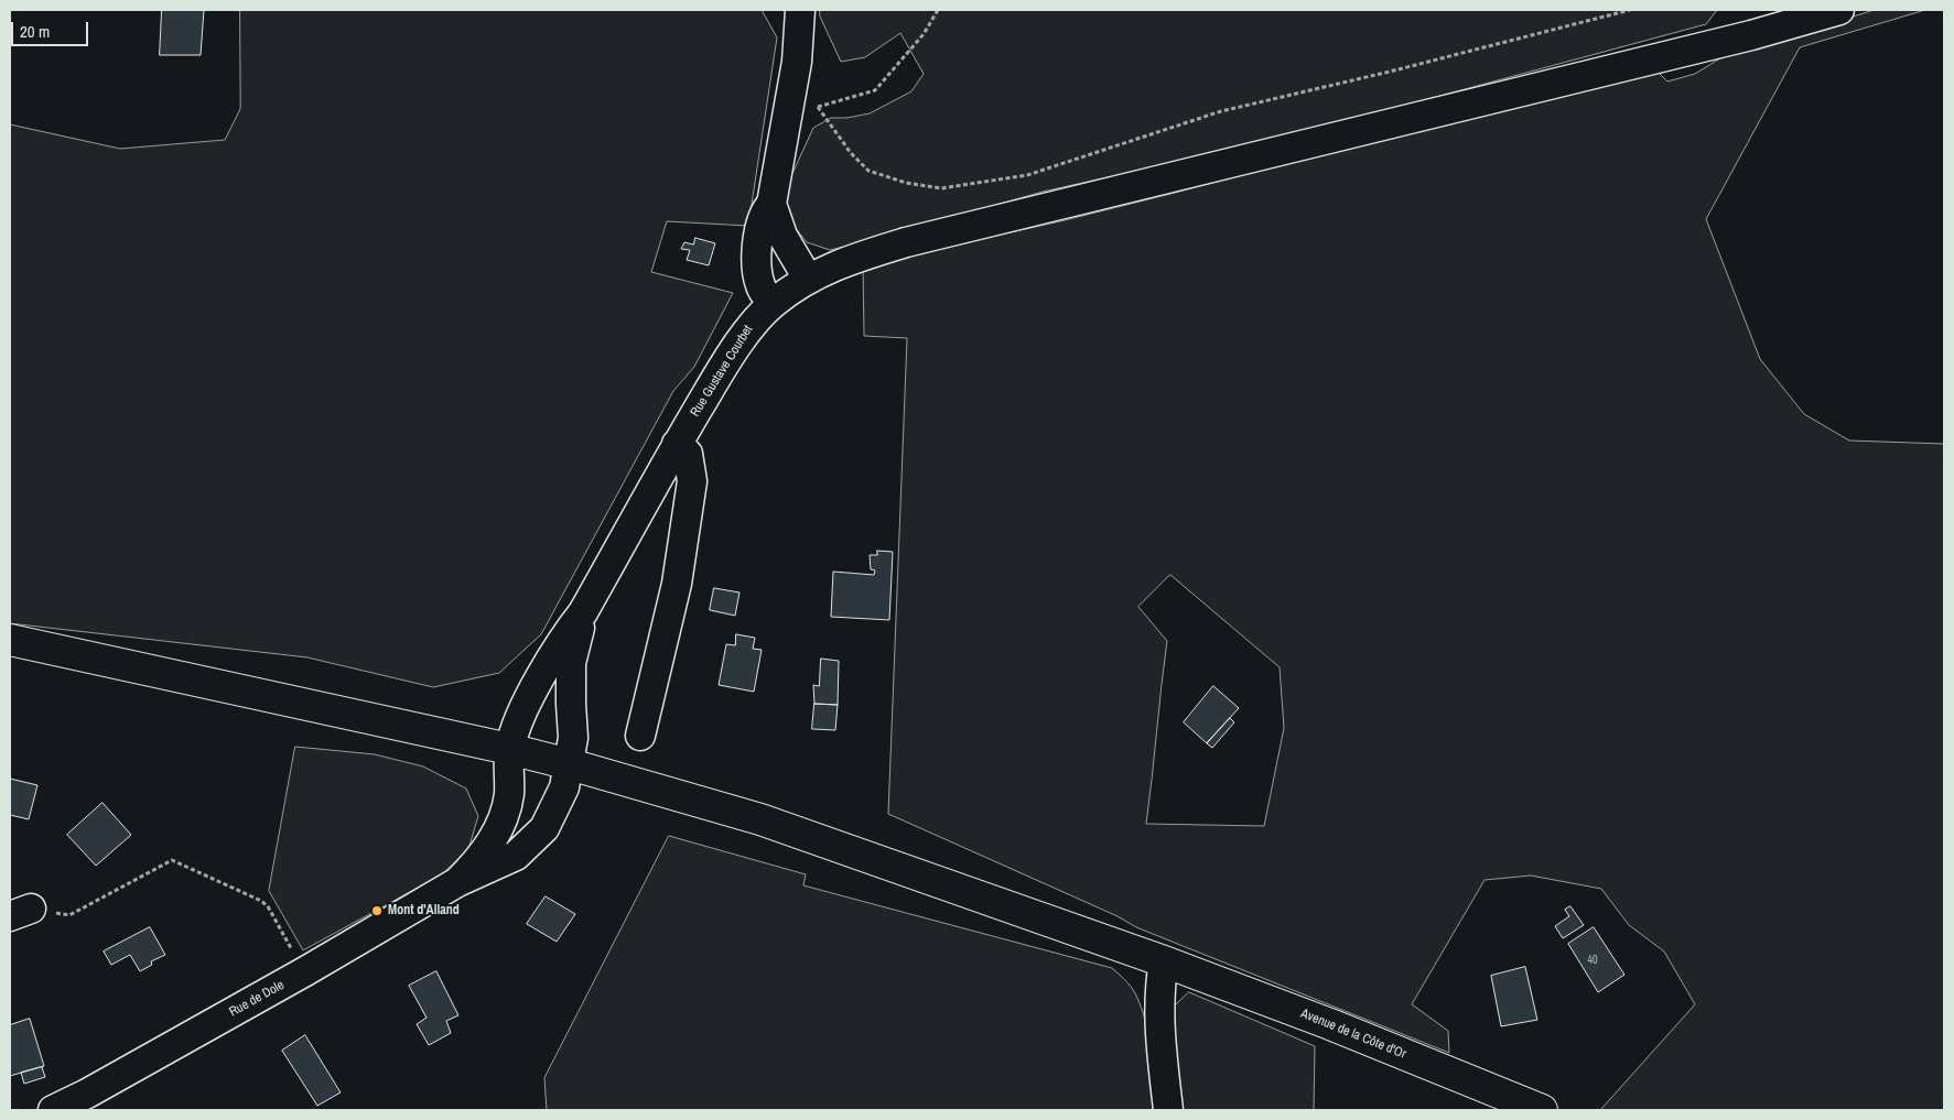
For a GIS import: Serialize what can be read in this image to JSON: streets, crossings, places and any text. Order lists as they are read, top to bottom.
{
  "streets": {
    "main road": ["Avenue de la Côte d'Or"],
    "street": ["Rue Gustave Courbet", "Rue de Dole"]
  },
  "crossings": [
    ["Rue Gustave Courbet", "Rue de Dole"],
    ["Rue Gustave Courbet", "Avenue de la Côte d'Or"],
    ["Rue de Dole", "Avenue de la Côte d'Or"]
  ],
  "places": ["Mont d'Alland"],
  "house_numbers": ["40"],
  "scale_bar": "20 m"
}
